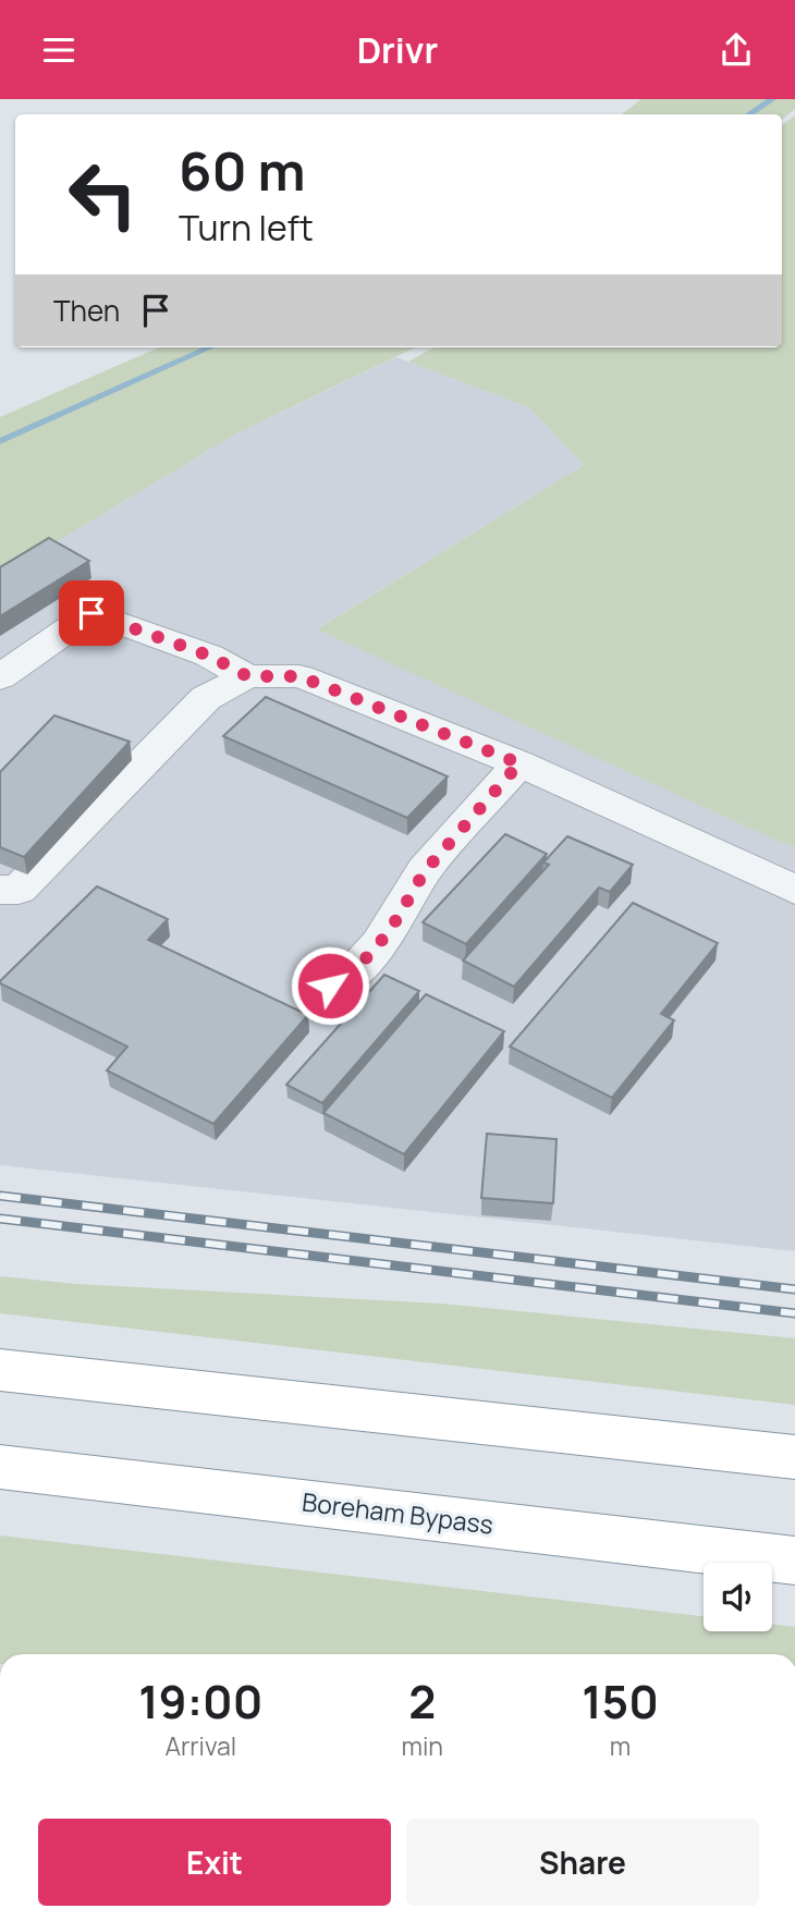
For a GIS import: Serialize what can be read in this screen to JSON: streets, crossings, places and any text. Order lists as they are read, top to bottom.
{
  "streets": {
    "highway": ["Boreham Bypass"]
  },
  "page": {
    "header": "Drivr",
    "turn": ["60 m", "Turn left"],
    "then": "Then",
    "eta": [
      "19:00",
      "Arrival",
      "2",
      "min",
      "150",
      "m"
    ],
    "buttons": ["Exit", "Share"]
  }
}
